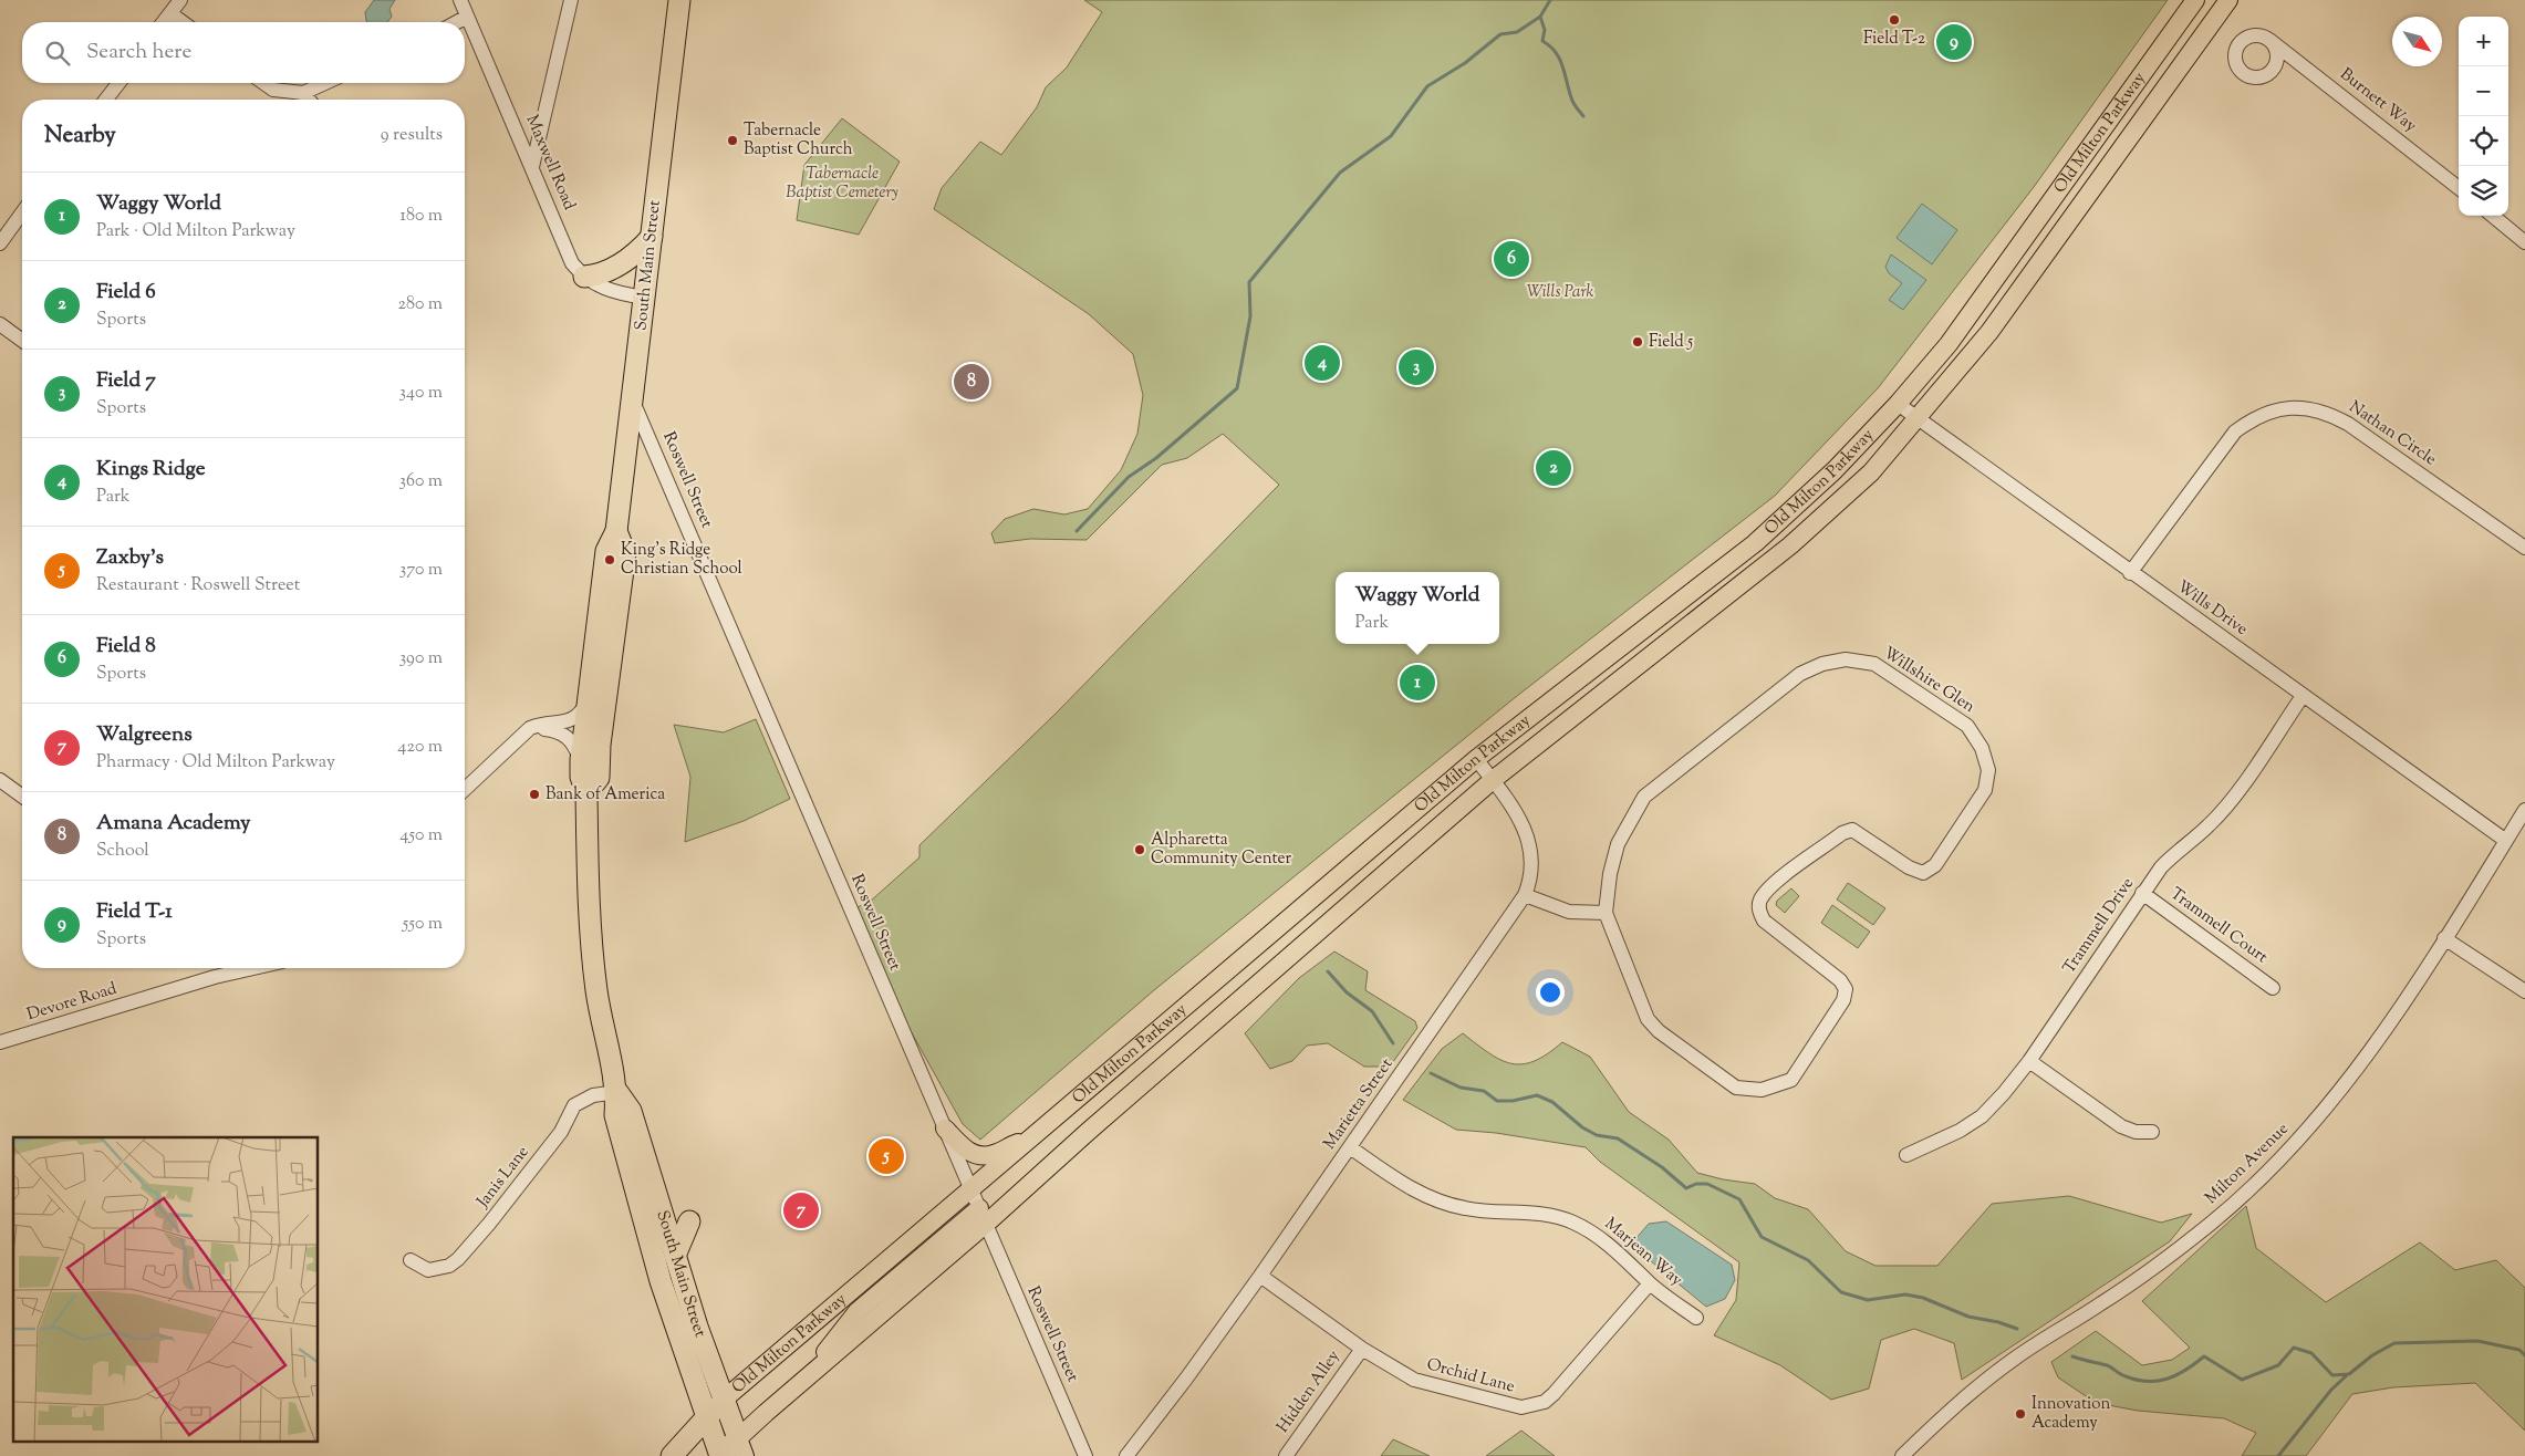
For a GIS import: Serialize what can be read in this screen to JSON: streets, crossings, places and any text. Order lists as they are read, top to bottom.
{
  "streets": {
    "highway": ["Old Milton Parkway", "South Main Street"],
    "street": [
      "Burnett Way",
      "Maxwell Road",
      "Nathan Circle",
      "Roswell Street",
      "Wills Drive",
      "Willshire Glen",
      "Trammell Drive",
      "Trammell Court",
      "Devore Road",
      "Marietta Street",
      "Milton Avenue",
      "Janis Lane",
      "Marjean Way",
      "Orchid Lane",
      "Hidden Alley"
    ]
  },
  "crossings": [
    ["Old Milton Parkway", "South Main Street"],
    ["Old Milton Parkway", "Roswell Street"],
    ["Old Milton Parkway", "Wills Drive"],
    ["Old Milton Parkway", "Marietta Street"],
    ["Maxwell Road", "South Main Street"],
    ["South Main Street", "Roswell Street"],
    ["South Main Street", "Janis Lane"],
    ["Nathan Circle", "Wills Drive"],
    ["Wills Drive", "Trammell Drive"],
    ["Wills Drive", "Milton Avenue"],
    ["Trammell Drive", "Trammell Court"],
    ["Marietta Street", "Marjean Way"],
    ["Marietta Street", "Orchid Lane"],
    ["Marjean Way", "Orchid Lane"],
    ["Orchid Lane", "Hidden Alley"]
  ],
  "parks": ["Tabernacle Baptist Cemetery", "Wills Park"],
  "places": [
    "Field T-2",
    "Tabernacle Baptist Church",
    "Field 5",
    "King's Ridge Christian School",
    "Bank of America",
    "Alpharetta Community Center",
    "Innovation Academy"
  ],
  "north": "bottom right",
  "page": {
    "map_buttons": ["+", "−"],
    "pins": [
      "9",
      "6",
      "4",
      "3",
      "8",
      "2",
      "1",
      "5",
      "7"
    ],
    "search": "Search here",
    "heading": ["Nearby", "9 results"],
    "list": [
      {
        "mark": "1",
        "name": "Waggy World",
        "note": "Park · Old Milton Parkway",
        "value": "180 m"
      },
      {
        "mark": "2",
        "name": "Field 6",
        "note": "Sports",
        "value": "280 m"
      },
      {
        "mark": "3",
        "name": "Field 7",
        "note": "Sports",
        "value": "340 m"
      },
      {
        "mark": "4",
        "name": "Kings Ridge",
        "note": "Park",
        "value": "360 m"
      },
      {
        "mark": "5",
        "name": "Zaxby's",
        "note": "Restaurant · Roswell Street",
        "value": "370 m"
      },
      {
        "mark": "6",
        "name": "Field 8",
        "note": "Sports",
        "value": "390 m"
      },
      {
        "mark": "7",
        "name": "Walgreens",
        "note": "Pharmacy · Old Milton Parkway",
        "value": "420 m"
      },
      {
        "mark": "8",
        "name": "Amana Academy",
        "note": "School",
        "value": "450 m"
      },
      {
        "mark": "9",
        "name": "Field T-1",
        "note": "Sports",
        "value": "550 m"
      }
    ],
    "popup": ["Waggy World", "Park"]
  }
}
